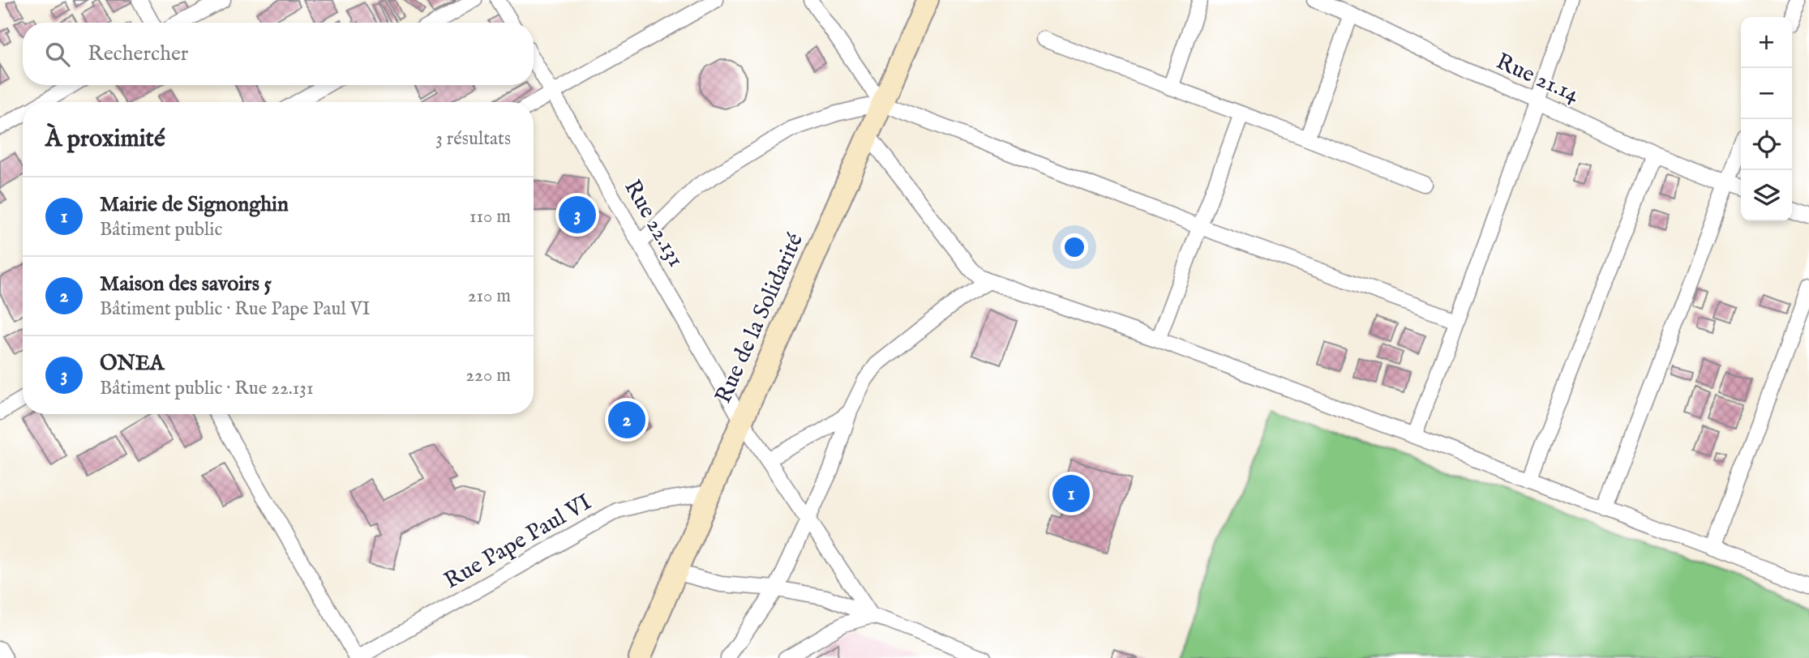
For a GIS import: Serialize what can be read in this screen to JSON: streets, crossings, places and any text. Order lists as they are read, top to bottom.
{
  "streets": {
    "street": [
      "Rue 21.14",
      "Rue 22.131",
      "Rue de la Solidarité",
      "Rue Pape Paul VI"
    ]
  },
  "crossings": [
    ["Rue 22.131", "Rue de la Solidarité"],
    ["Rue de la Solidarité", "Rue Pape Paul VI"]
  ],
  "page": {
    "map_buttons": ["+", "−"],
    "search": "Rechercher",
    "heading": ["À proximité", "3 résultats"],
    "list": [
      {
        "mark": "1",
        "name": "Mairie de Signonghin",
        "note": "Bâtiment public",
        "value": "110 m"
      },
      {
        "mark": "2",
        "name": "Maison des savoirs 5",
        "note": "Bâtiment public · Rue Pape Paul VI",
        "value": "210 m"
      },
      {
        "mark": "3",
        "name": "ONEA",
        "note": "Bâtiment public · Rue 22.131",
        "value": "220 m"
      }
    ],
    "pins": ["3", "2", "1"]
  }
}
